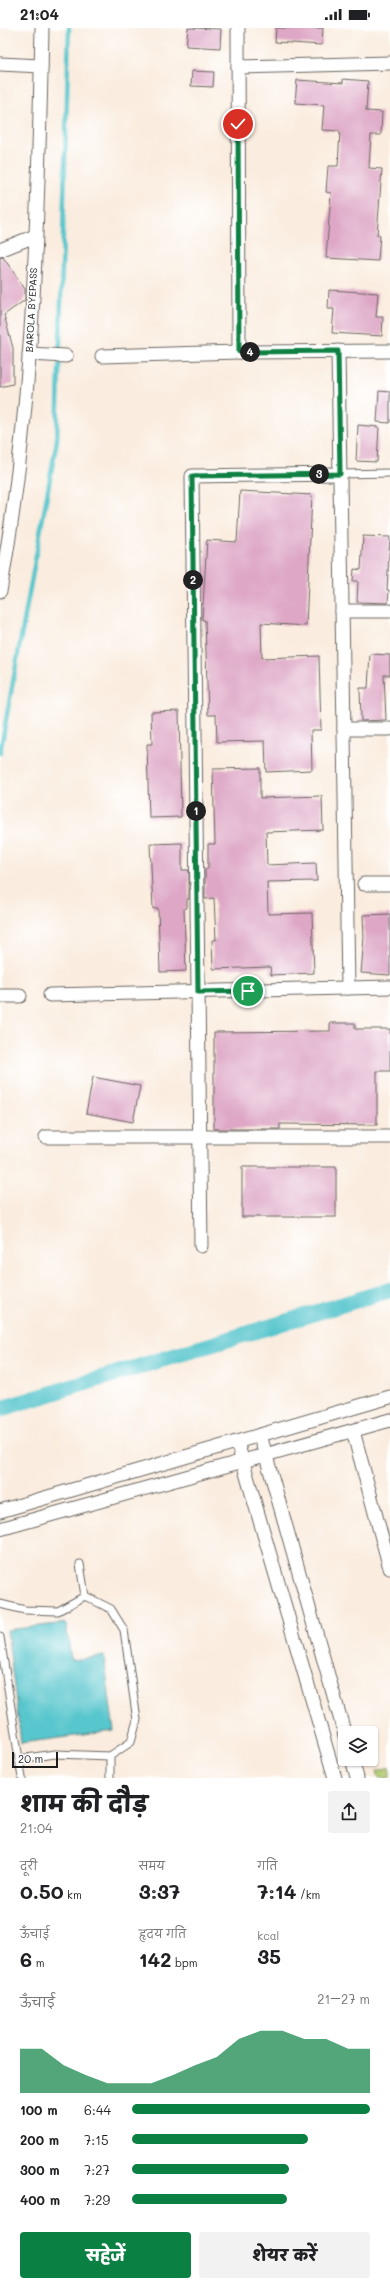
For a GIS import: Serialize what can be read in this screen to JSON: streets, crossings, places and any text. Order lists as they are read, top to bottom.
{
  "streets": {
    "street": ["BAROLA BYEPASS"]
  },
  "scale_bar": "20 m",
  "page": {
    "status": "21:04",
    "pins": [
      "4",
      "3",
      "2",
      "1"
    ],
    "scale": "20 m",
    "heading": ["शाम की दौड़", "21:04"],
    "stats": [
      ["दूरी", "0.50 km"],
      ["समय", "3:37"],
      ["गति", "7:14 /km"],
      ["ऊँचाई", "6 m"],
      ["हृदय गति", "142 bpm"],
      ["kcal", "35"]
    ],
    "chart": ["ऊँचाई", "21–27 m"],
    "list": [
      {
        "name": "100 m",
        "note": "6:44"
      },
      {
        "name": "200 m",
        "note": "7:15"
      },
      {
        "name": "300 m",
        "note": "7:27"
      },
      {
        "name": "400 m",
        "note": "7:29"
      }
    ],
    "buttons": ["सहेजें", "शेयर करें"]
  }
}
